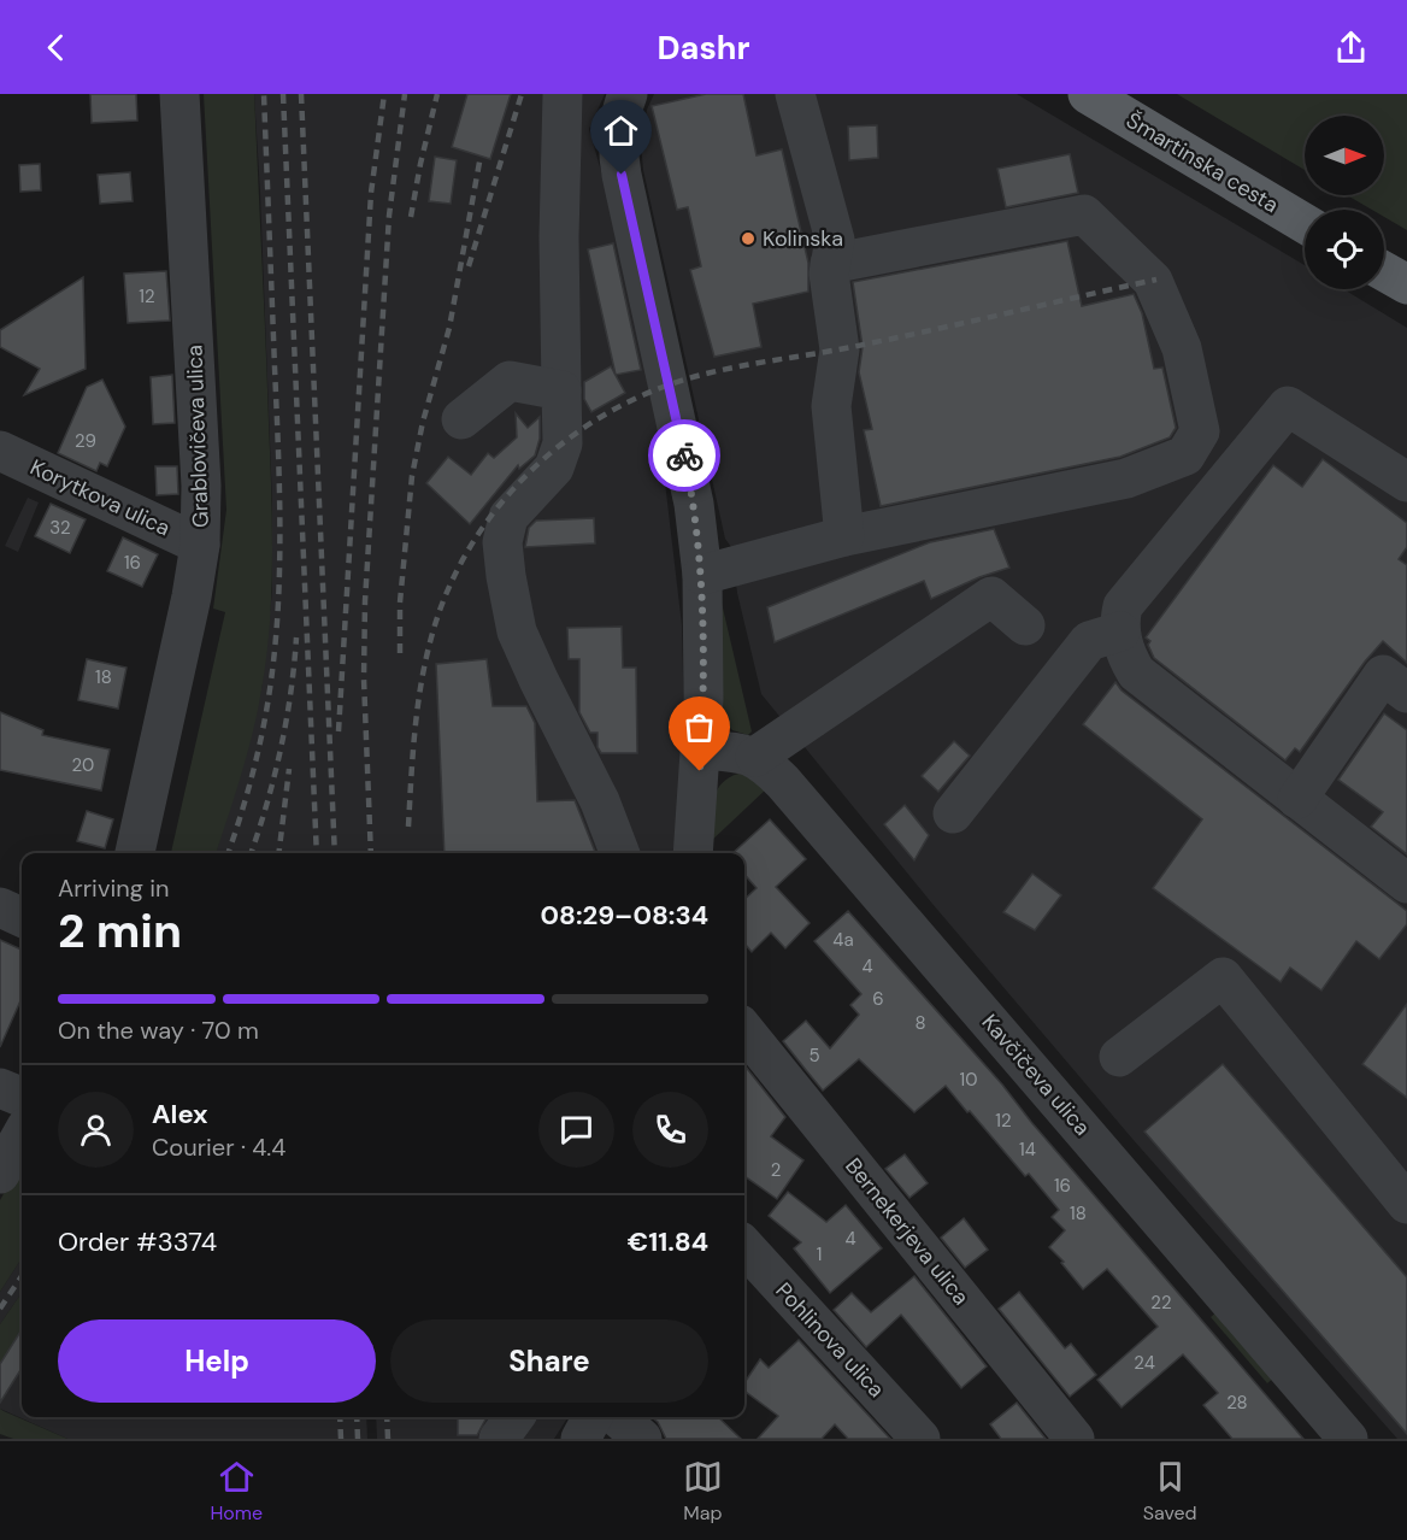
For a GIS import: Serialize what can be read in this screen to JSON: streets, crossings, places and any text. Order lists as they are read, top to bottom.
{
  "streets": {
    "main road": ["Šmartinska cesta"],
    "street": [
      "Grablovičeva ulica",
      "Korytkova ulica",
      "Kavčičeva ulica",
      "Bernekerjeva ulica",
      "Pohlinova ulica"
    ]
  },
  "crossings": [
    ["Grablovičeva ulica", "Korytkova ulica"]
  ],
  "places": ["Kolinska"],
  "house_numbers": [
    "12",
    "29",
    "32",
    "16",
    "18",
    "20",
    "4a",
    "4",
    "6",
    "8",
    "5",
    "10",
    "12",
    "14",
    "2",
    "16",
    "18",
    "4",
    "1",
    "22",
    "24",
    "28"
  ],
  "north": "right",
  "page": {
    "header": "Dashr",
    "heading": ["2 min", "Arriving in", "08:29–08:34"],
    "panel": [
      "Alex",
      "Courier · 4.4",
      "Order #3374",
      "€11.84"
    ],
    "bar": "On the way · 70 m",
    "buttons": ["Help", "Share"],
    "tabs": ["Home", "Map", "Saved"]
  }
}
